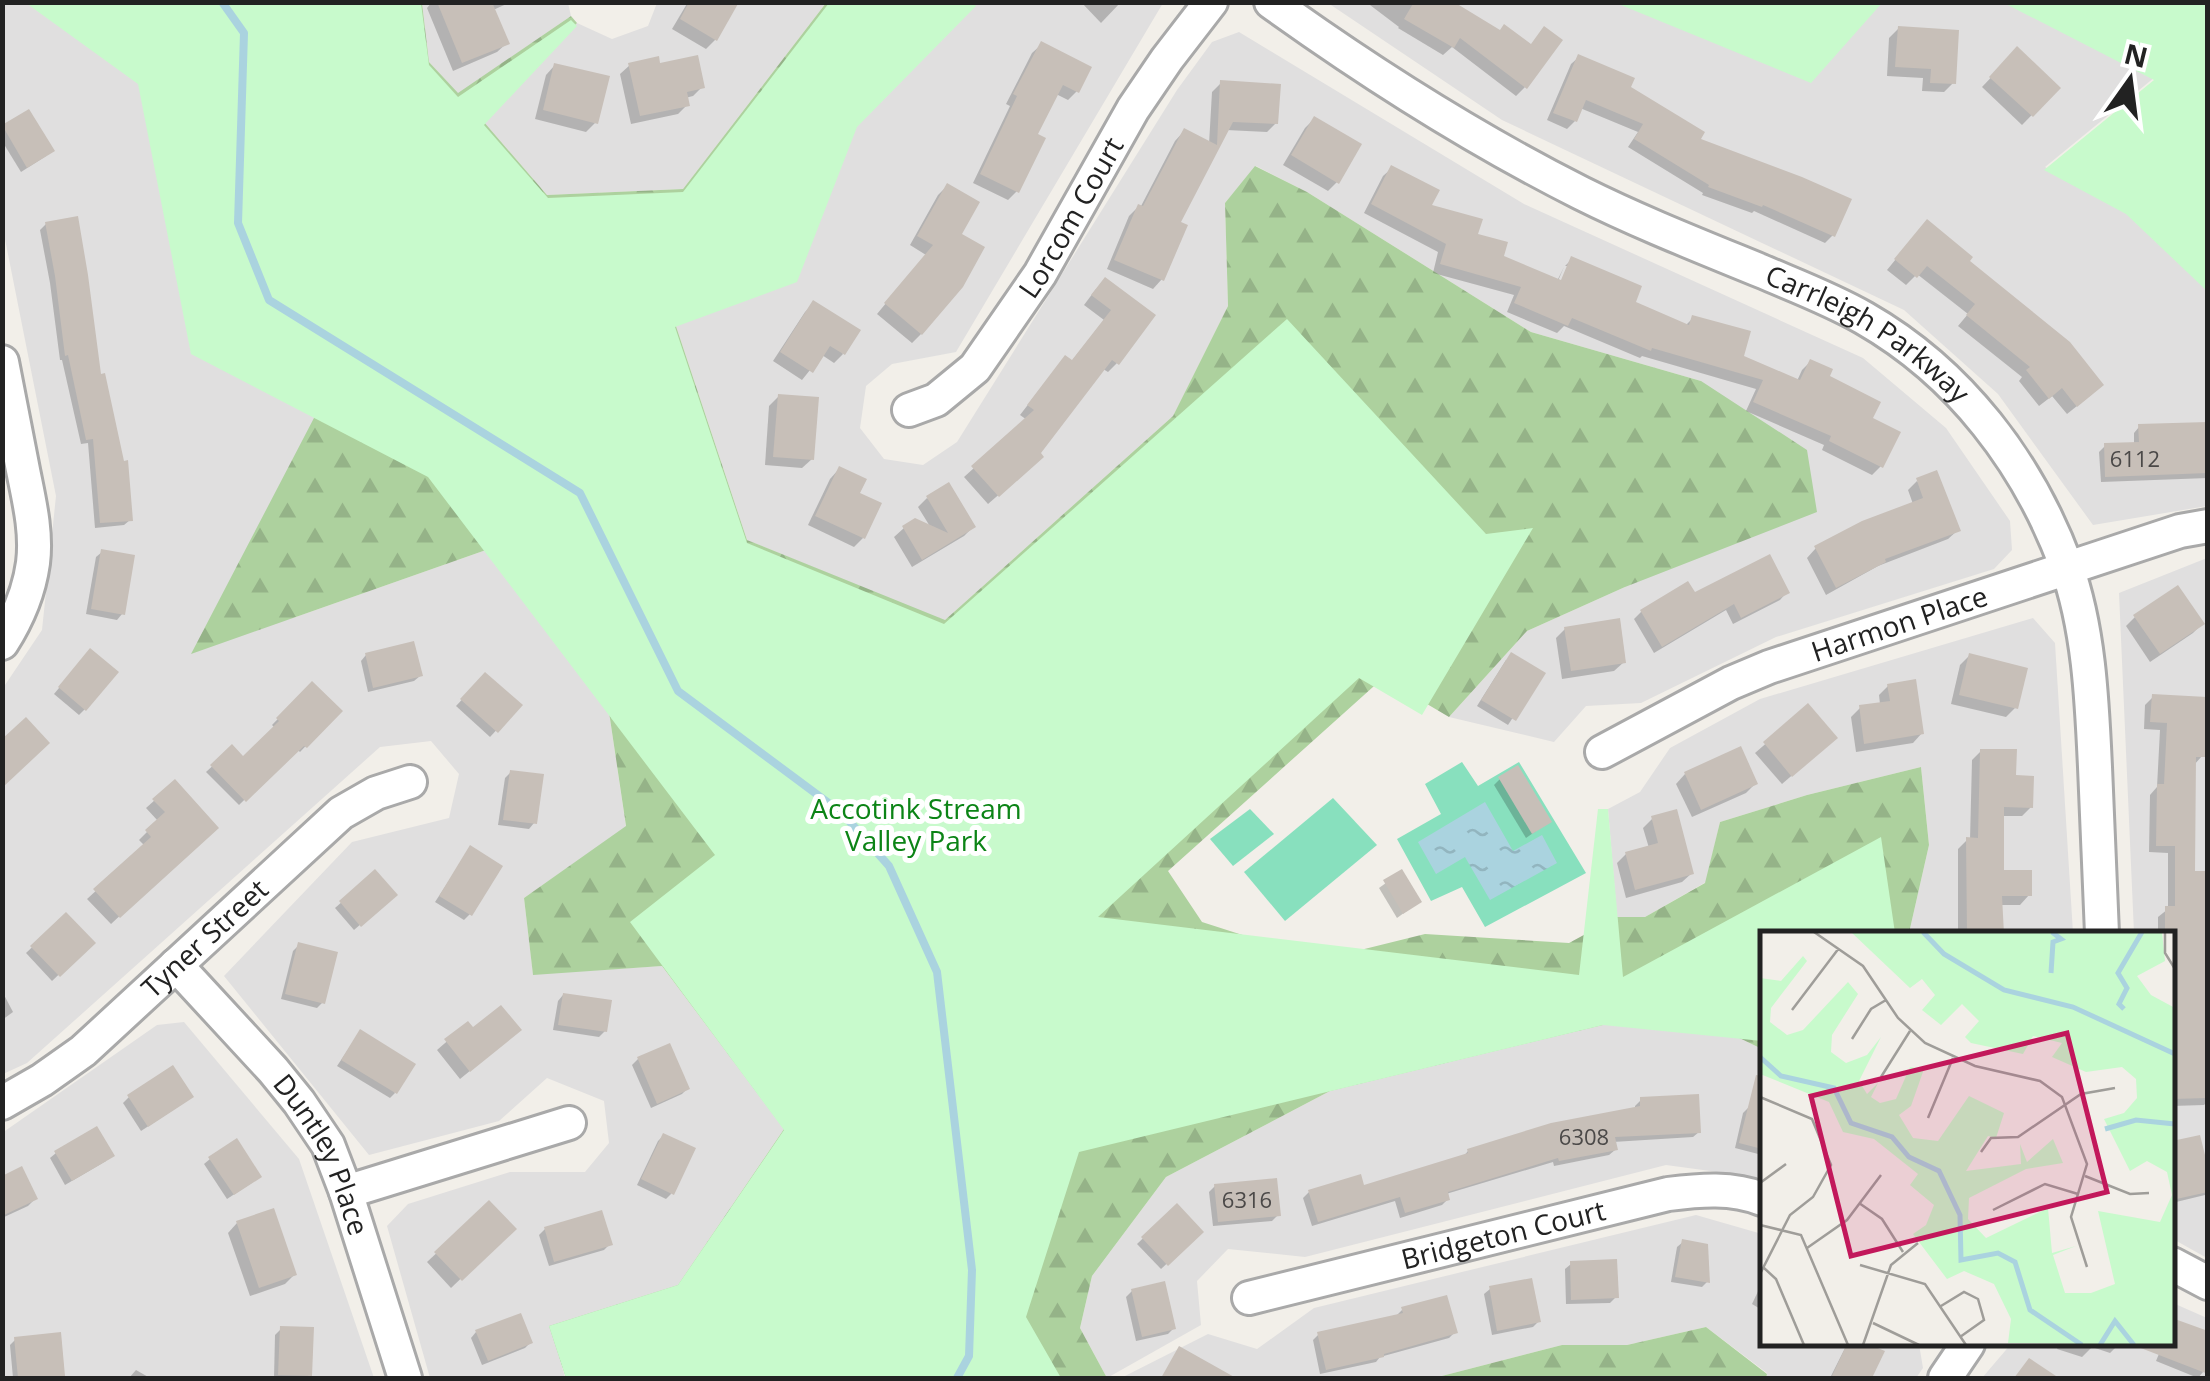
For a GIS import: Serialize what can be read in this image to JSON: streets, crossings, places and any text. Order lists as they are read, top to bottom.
{
  "streets": {
    "street": [
      "Lorcom Court",
      "Carrleigh Parkway",
      "Harmon Place",
      "Tyner Street",
      "Duntley Place",
      "Bridgeton Court"
    ]
  },
  "crossings": [
    ["Carrleigh Parkway", "Harmon Place"],
    ["Tyner Street", "Duntley Place"]
  ],
  "parks": ["Accotink Stream Valley Park"],
  "house_numbers": ["6112", "6308", "6316"],
  "north": "top"
}
